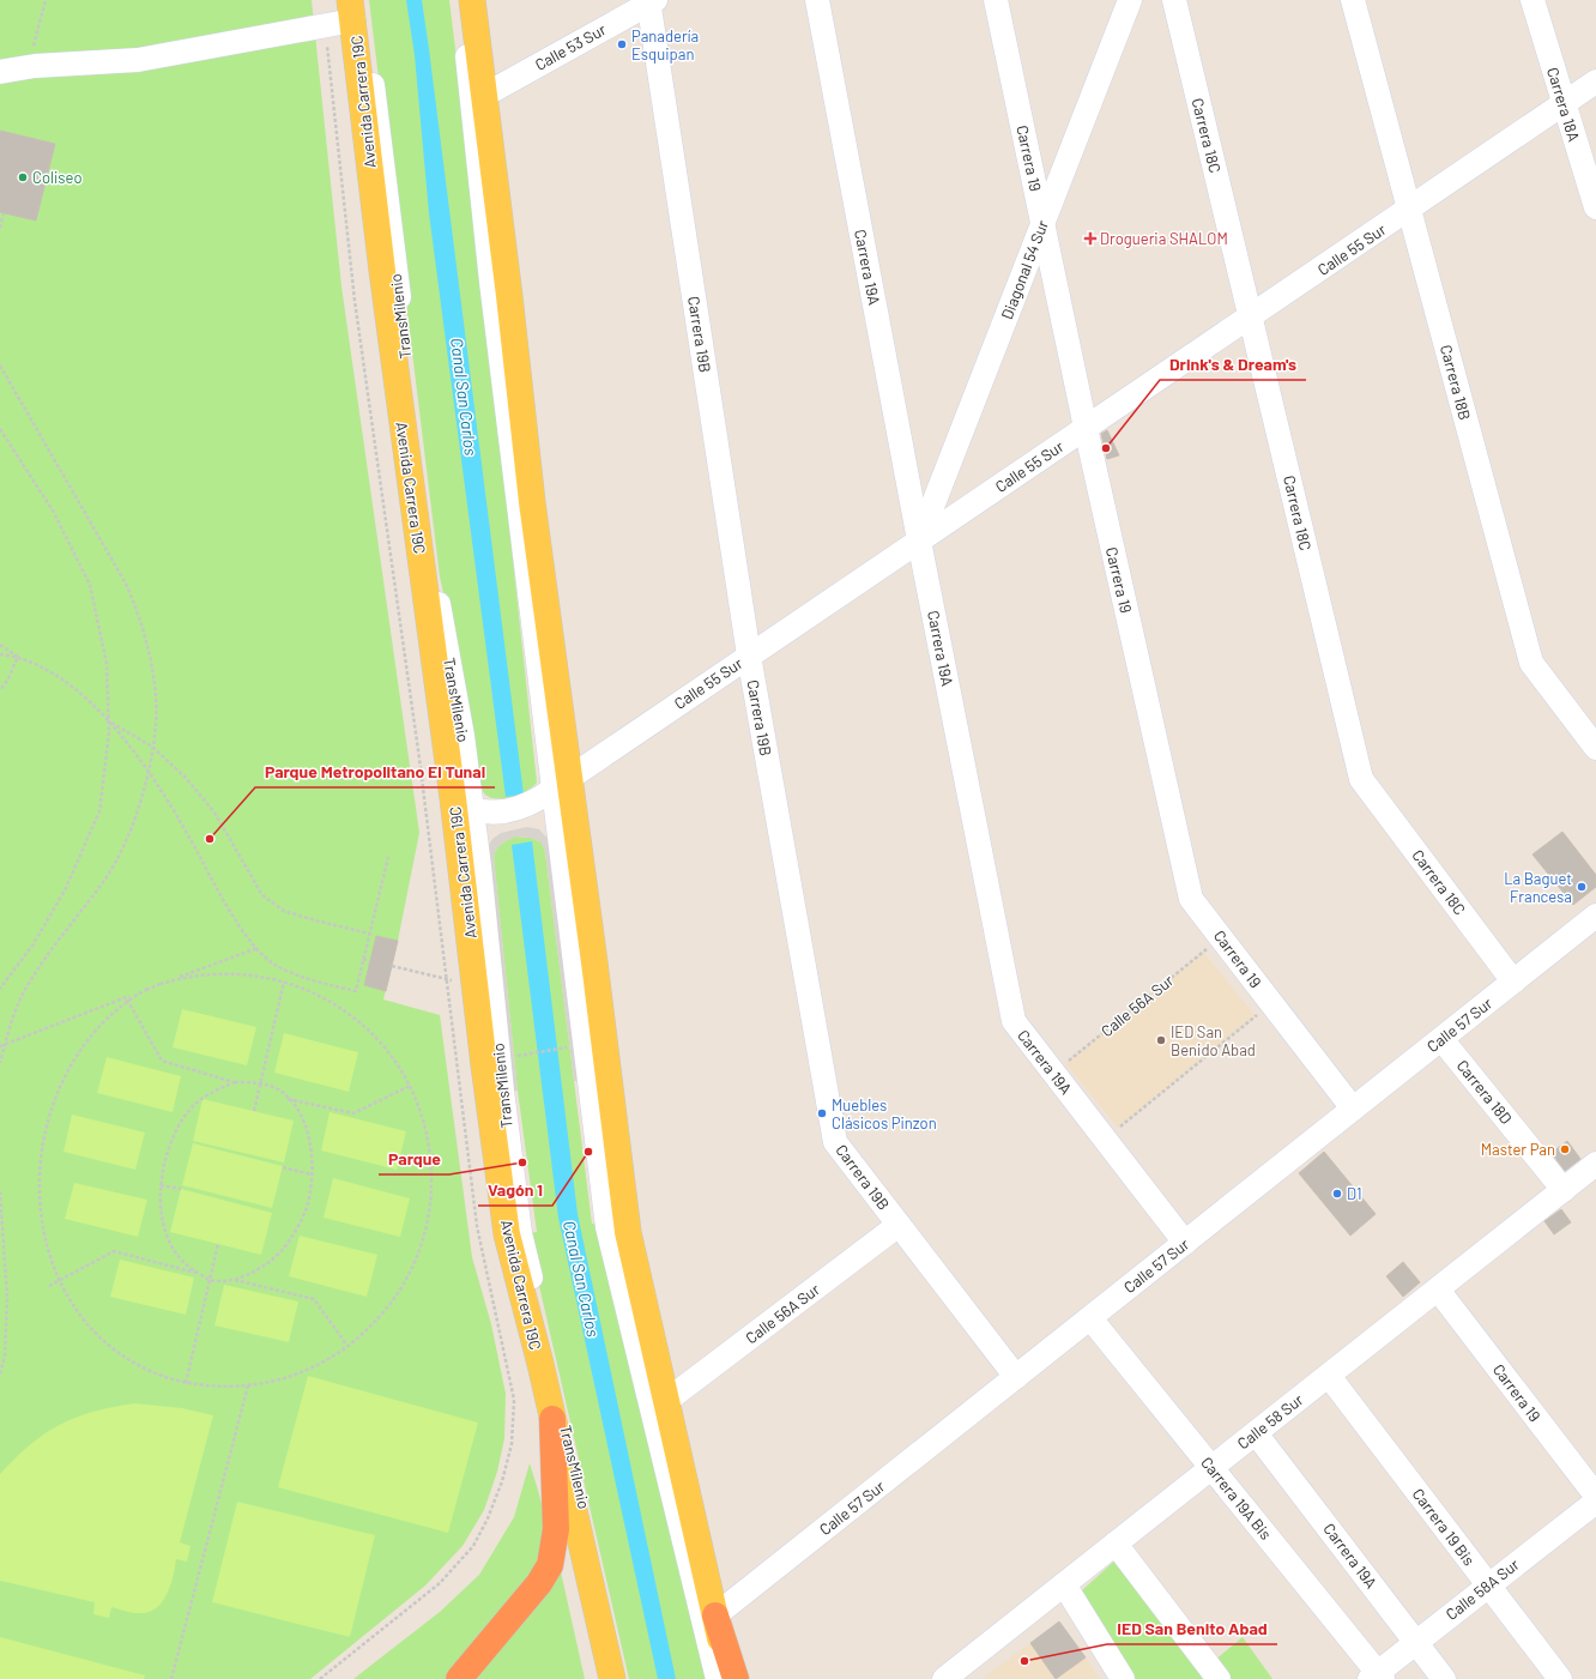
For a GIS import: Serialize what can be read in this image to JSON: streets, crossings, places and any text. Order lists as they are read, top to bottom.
{
  "streets": {
    "main road": ["Avenida Carrera 19C"],
    "street": [
      "Calle 53 Sur",
      "Carrera 18A",
      "Carrera 18C",
      "Carrera 19",
      "Calle 55 Sur",
      "Carrera 19A",
      "Diagonal 54 Sur",
      "TransMilenio",
      "Carrera 19B",
      "Carrera 18B",
      "Calle 56A Sur",
      "Calle 57 Sur",
      "Carrera 18D",
      "Calle 58 Sur",
      "Carrera 19A Bis",
      "Carrera 19 Bis",
      "Calle 58A Sur"
    ]
  },
  "crossings": [
    ["Calle 53 Sur", "Carrera 19B"],
    ["Avenida Carrera 19C", "Calle 55 Sur"],
    ["Avenida Carrera 19C", "TransMilenio"],
    ["Carrera 18A", "Calle 55 Sur"],
    ["Carrera 18C", "Calle 55 Sur"],
    ["Carrera 18C", "Calle 57 Sur"],
    ["Carrera 19", "Calle 55 Sur"],
    ["Carrera 19", "Diagonal 54 Sur"],
    ["Carrera 19", "Calle 56A Sur"],
    ["Carrera 19", "Calle 57 Sur"],
    ["Carrera 19", "Calle 58 Sur"],
    ["Calle 55 Sur", "Carrera 19A"],
    ["Calle 55 Sur", "Diagonal 54 Sur"],
    ["Calle 55 Sur", "TransMilenio"],
    ["Calle 55 Sur", "Carrera 19B"],
    ["Calle 55 Sur", "Carrera 18B"],
    ["Carrera 19A", "Diagonal 54 Sur"],
    ["Carrera 19A", "Calle 56A Sur"],
    ["Carrera 19A", "Calle 57 Sur"],
    ["Carrera 19A", "Calle 58 Sur"],
    ["Carrera 19A", "Calle 58A Sur"],
    ["Carrera 19B", "Calle 56A Sur"],
    ["Carrera 19B", "Calle 57 Sur"],
    ["Calle 57 Sur", "Carrera 18D"],
    ["Calle 57 Sur", "Carrera 19A Bis"],
    ["Carrera 18D", "Calle 58 Sur"],
    ["Calle 58 Sur", "Carrera 19A Bis"],
    ["Calle 58 Sur", "Carrera 19 Bis"],
    ["Carrera 19A Bis", "Calle 58A Sur"],
    ["Carrera 19 Bis", "Calle 58A Sur"]
  ],
  "water": ["Canal San Carlos"],
  "places": {
    "other": [
      "Panadería Esquipan",
      "Coliseo",
      "Drink's & Dream's",
      "Parque Metropolitano El Tunal",
      "La Baguet Francesa",
      "IED San Benido Abad",
      "Muebles Clásicos Pinzon",
      "Master Pan",
      "Vagón 1",
      "Parque",
      "D1",
      "IED San Benito Abad"
    ],
    "health": ["Drogueria SHALOM"]
  }
}
